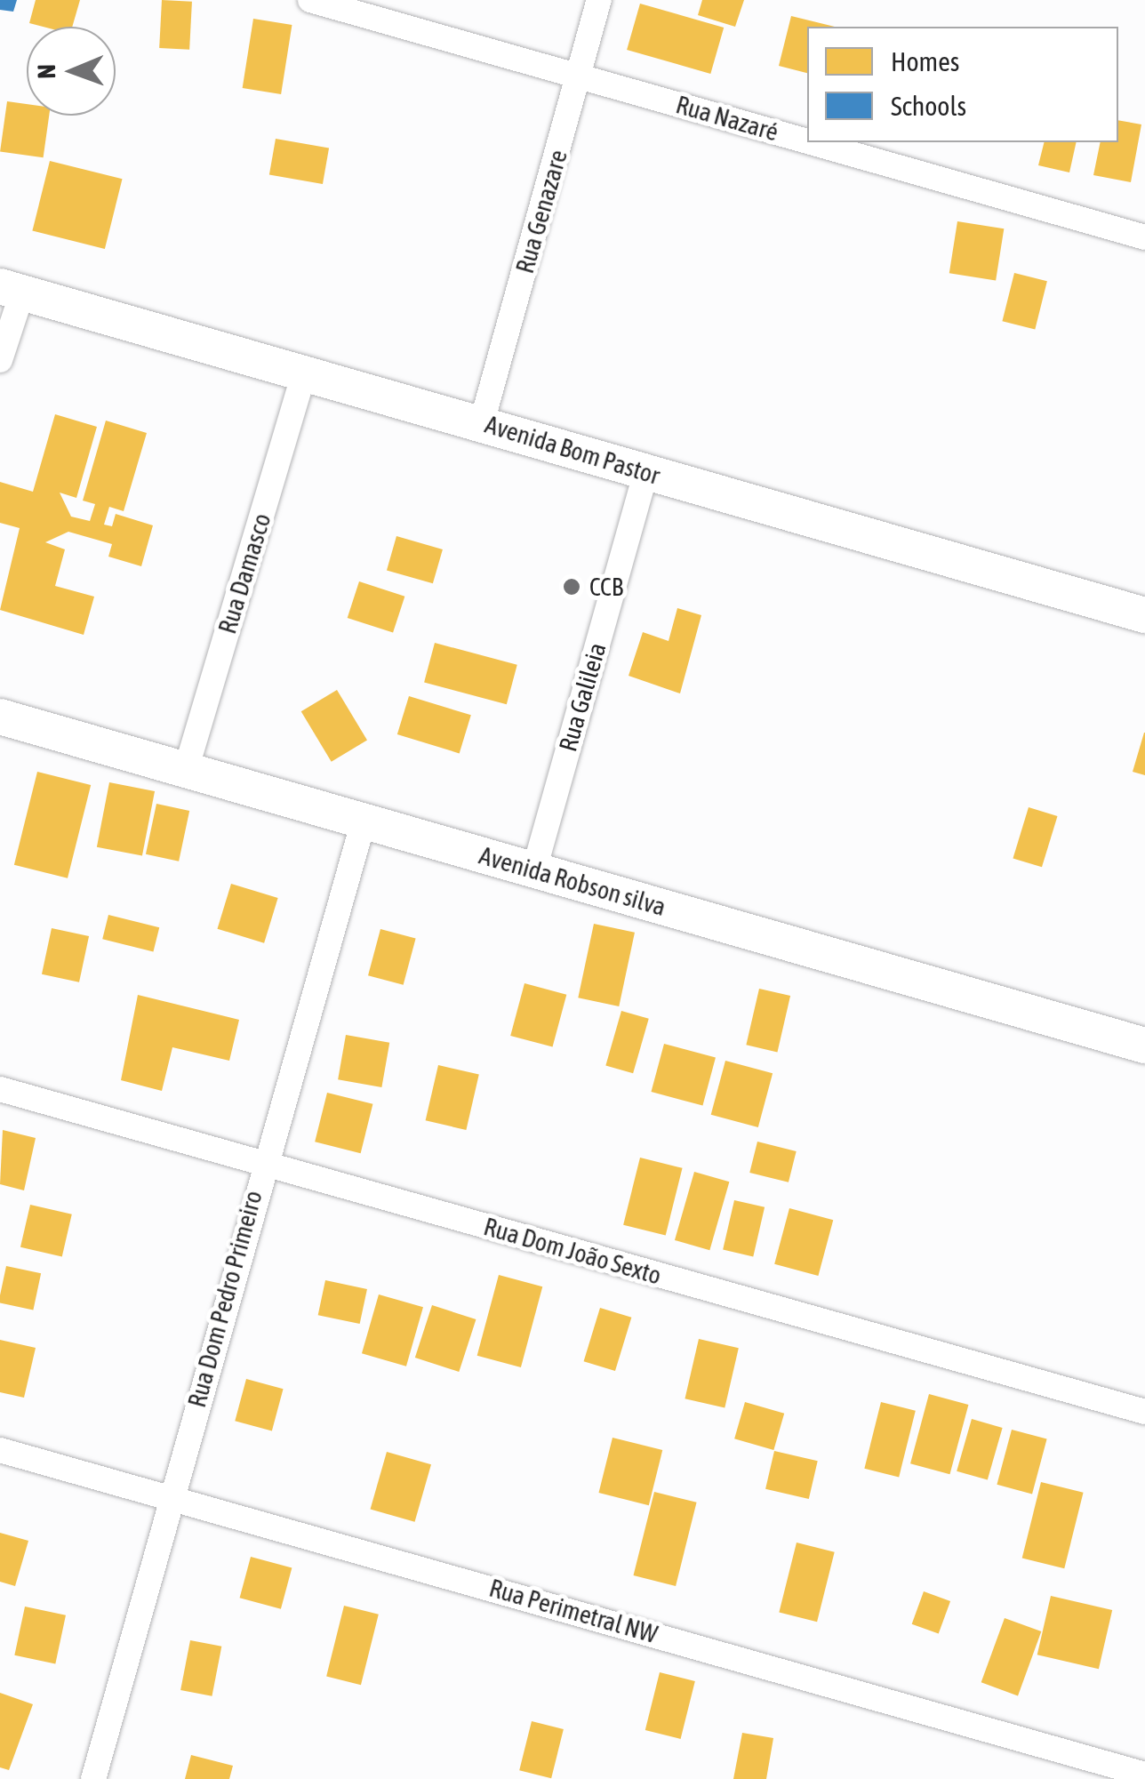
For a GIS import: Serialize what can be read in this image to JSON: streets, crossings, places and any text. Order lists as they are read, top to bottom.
{
  "streets": {
    "street": [
      "Rua Nazaré",
      "Rua Genazare",
      "Avenida Bom Pastor",
      "Rua Damasco",
      "Rua Galileia",
      "Avenida Robson silva",
      "Rua Dom João Sexto",
      "Rua Dom Pedro Primeiro",
      "Rua Perimetral NW"
    ]
  },
  "crossings": [
    ["Rua Nazaré", "Rua Genazare"],
    ["Rua Genazare", "Avenida Bom Pastor"],
    ["Avenida Bom Pastor", "Rua Damasco"],
    ["Avenida Bom Pastor", "Rua Galileia"],
    ["Rua Damasco", "Avenida Robson silva"],
    ["Rua Galileia", "Avenida Robson silva"],
    ["Avenida Robson silva", "Rua Dom Pedro Primeiro"],
    ["Rua Dom João Sexto", "Rua Dom Pedro Primeiro"],
    ["Rua Dom Pedro Primeiro", "Rua Perimetral NW"]
  ],
  "places": ["CCB"],
  "legend": ["Homes", "Schools"],
  "north": "left"
}
